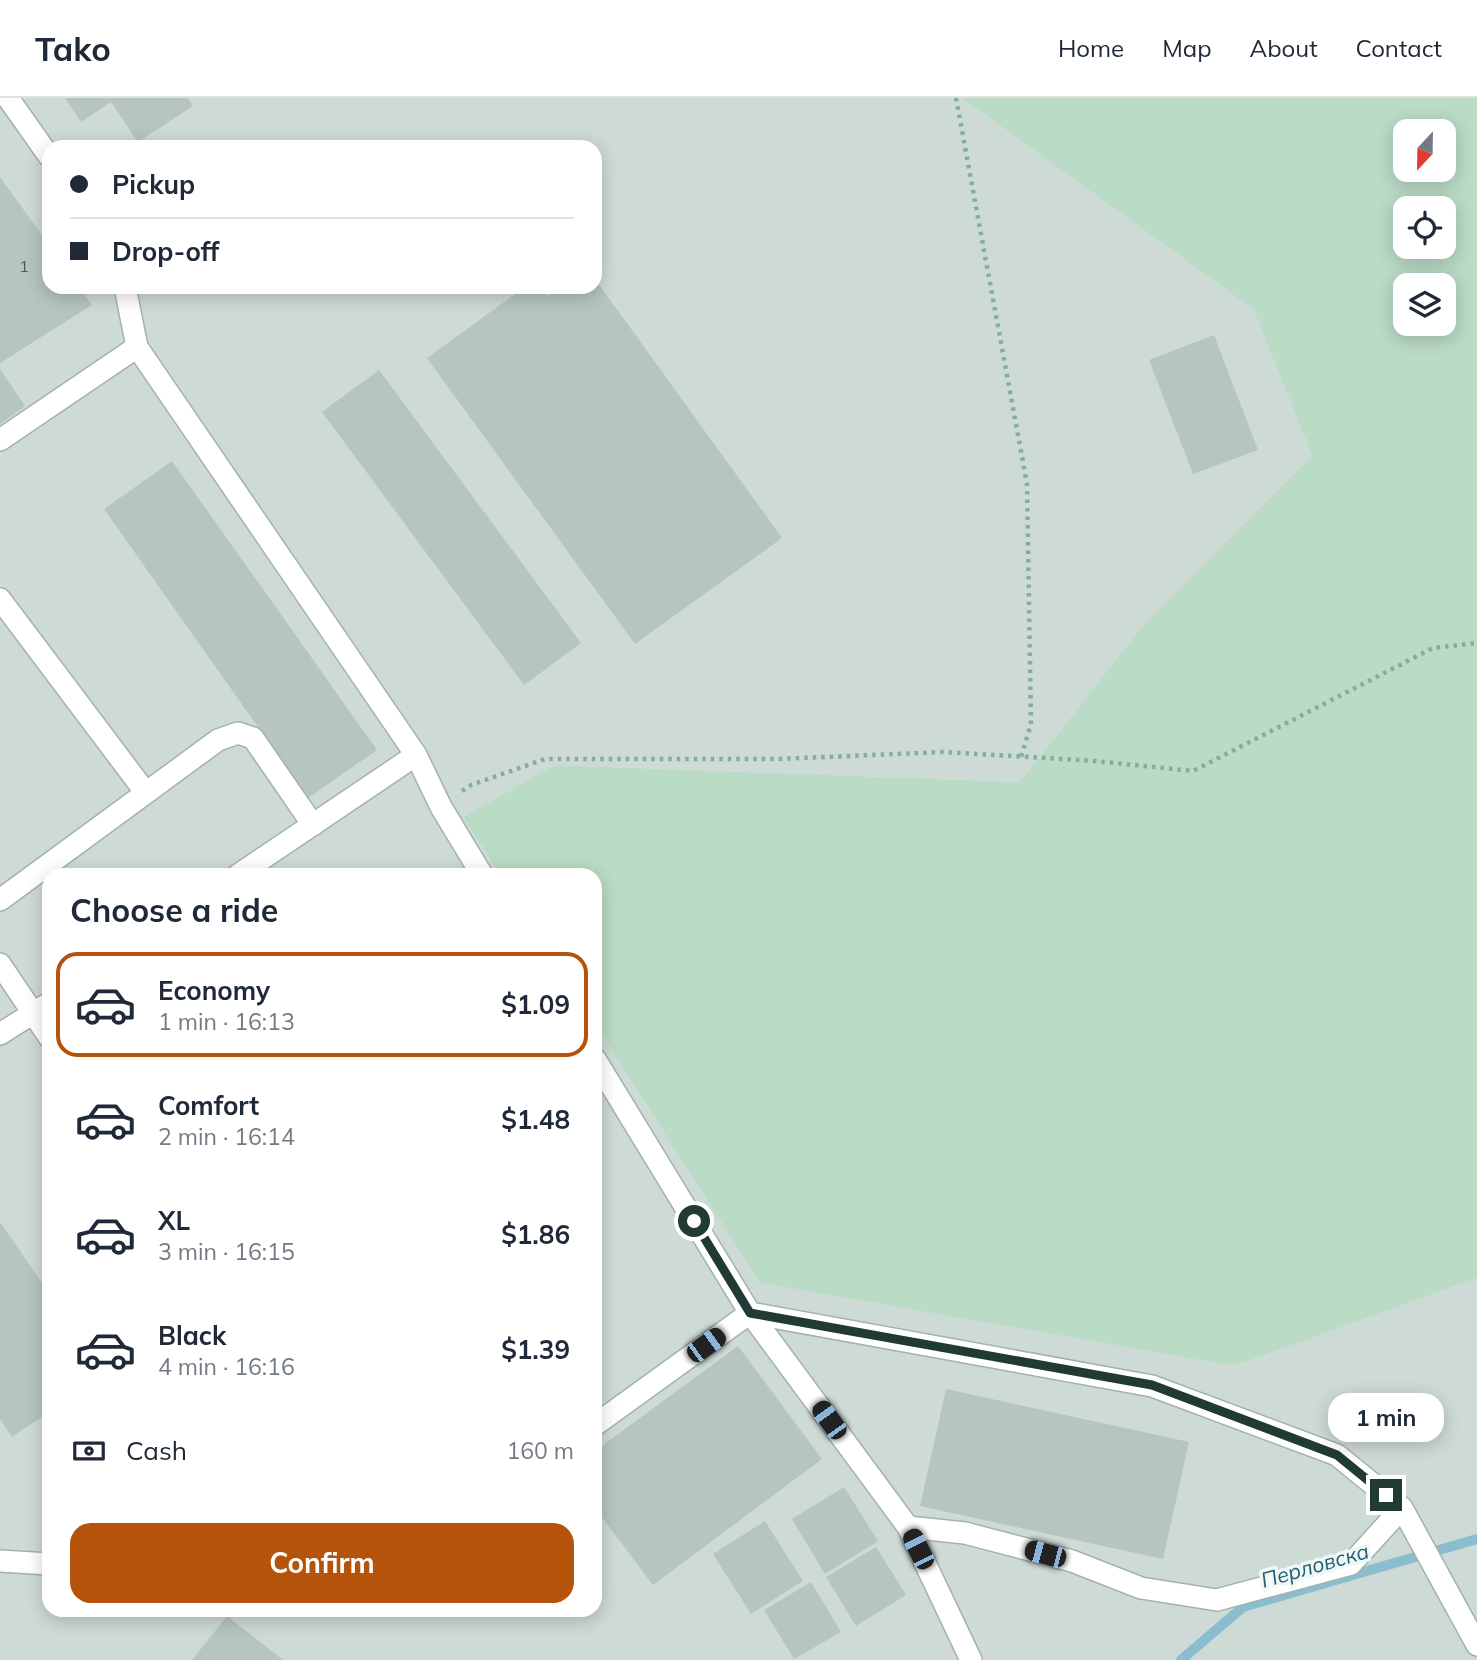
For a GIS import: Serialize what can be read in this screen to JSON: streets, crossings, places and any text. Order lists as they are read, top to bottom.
{
  "water": ["Перловска"],
  "house_numbers": ["1"],
  "north": "bottom",
  "page": {
    "header": "Tako",
    "nav": [
      "Home",
      "Map",
      "About",
      "Contact"
    ],
    "banner": ["Pickup", "Drop-off"],
    "heading": "Choose a ride",
    "list": [
      {
        "name": "Economy",
        "note": "1 min · 16:13",
        "value": "$1.09"
      },
      {
        "name": "Comfort",
        "note": "2 min · 16:14",
        "value": "$1.48"
      },
      {
        "name": "XL",
        "note": "3 min · 16:15",
        "value": "$1.86"
      },
      {
        "name": "Black",
        "note": "4 min · 16:16",
        "value": "$1.39"
      }
    ],
    "bubble": "1 min",
    "pay": ["Cash", "160 m"],
    "buttons": "Confirm"
  }
}
